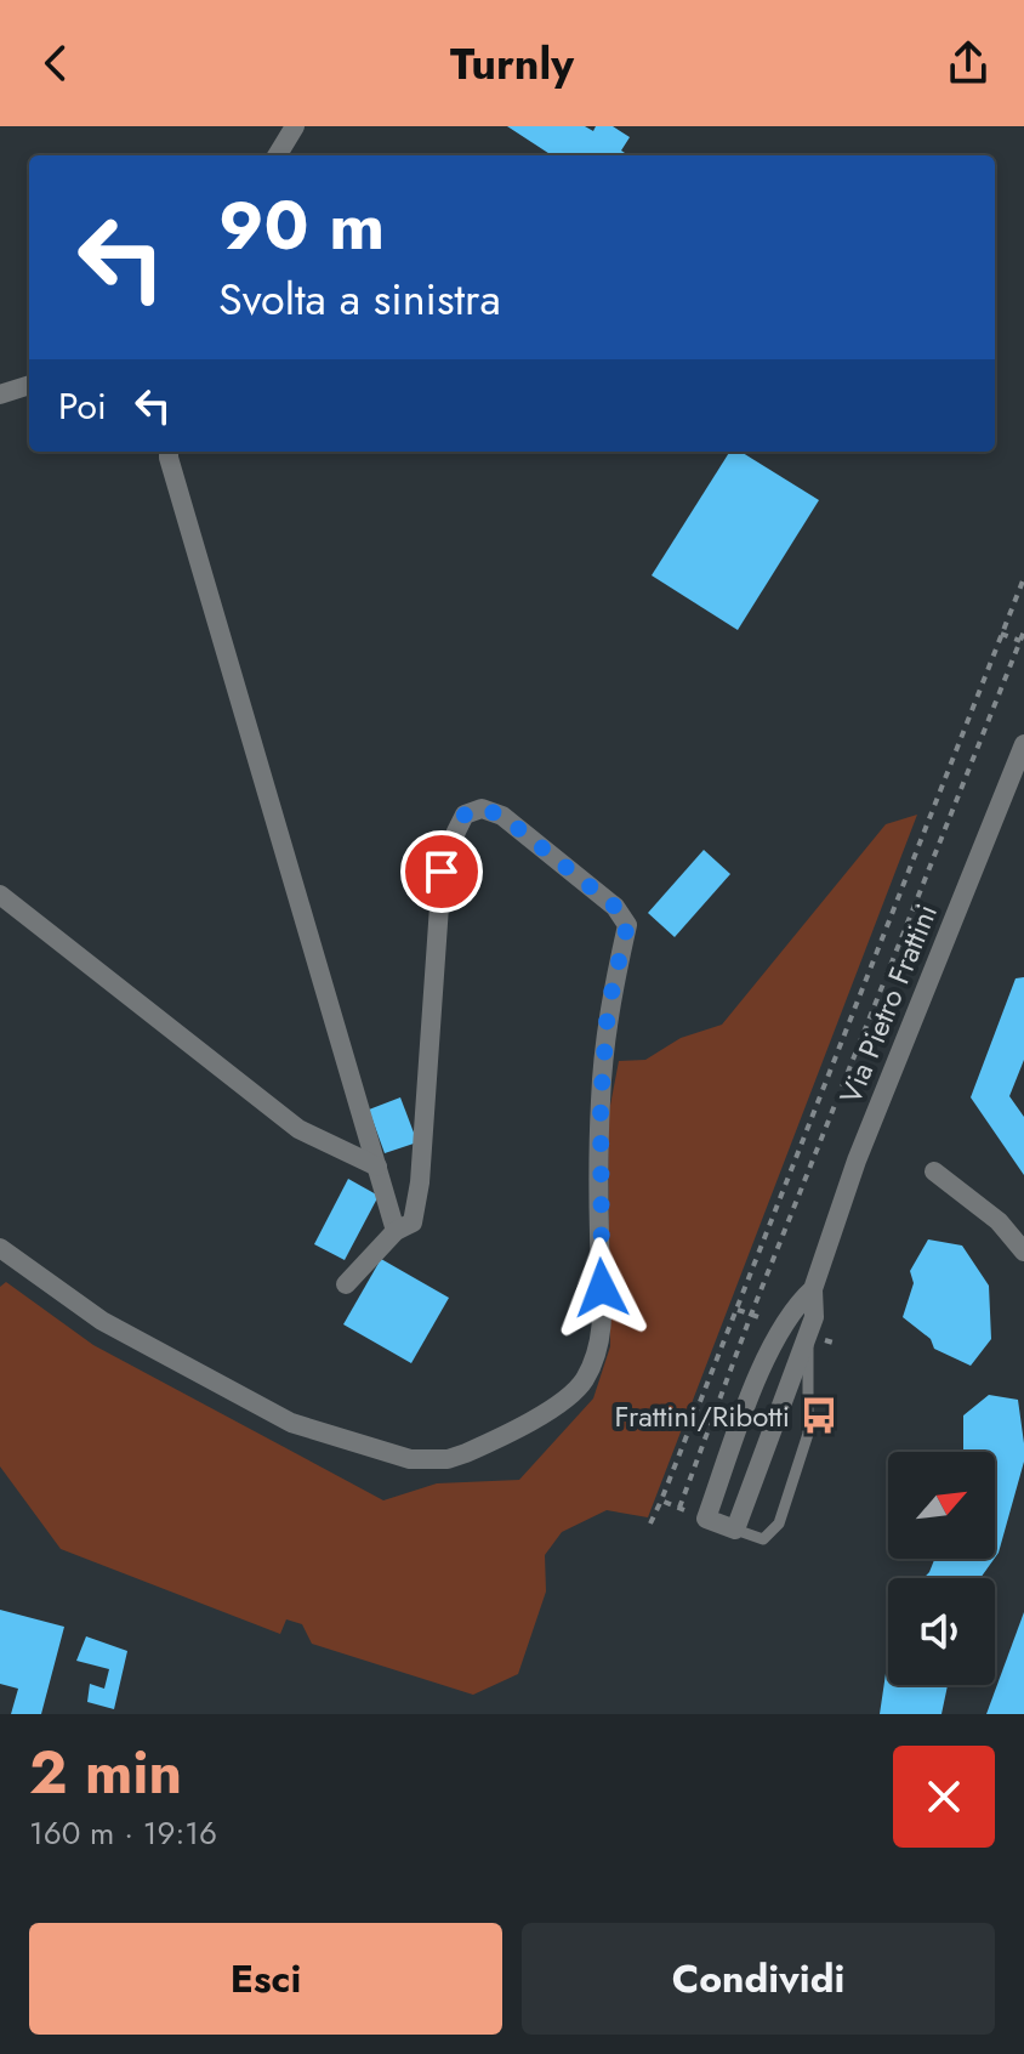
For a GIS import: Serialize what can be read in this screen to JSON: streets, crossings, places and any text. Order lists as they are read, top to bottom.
{
  "streets": {
    "street": ["Via Pietro Frattini"]
  },
  "places": {
    "bus stop": ["Frattini/Ribotti"]
  },
  "north": "top right",
  "page": {
    "header": "Turnly",
    "turn": ["90 m", "Svolta a sinistra"],
    "then": "Poi",
    "heading": ["2 min", "160 m · 19:16"],
    "buttons": ["Esci", "Condividi"]
  }
}
